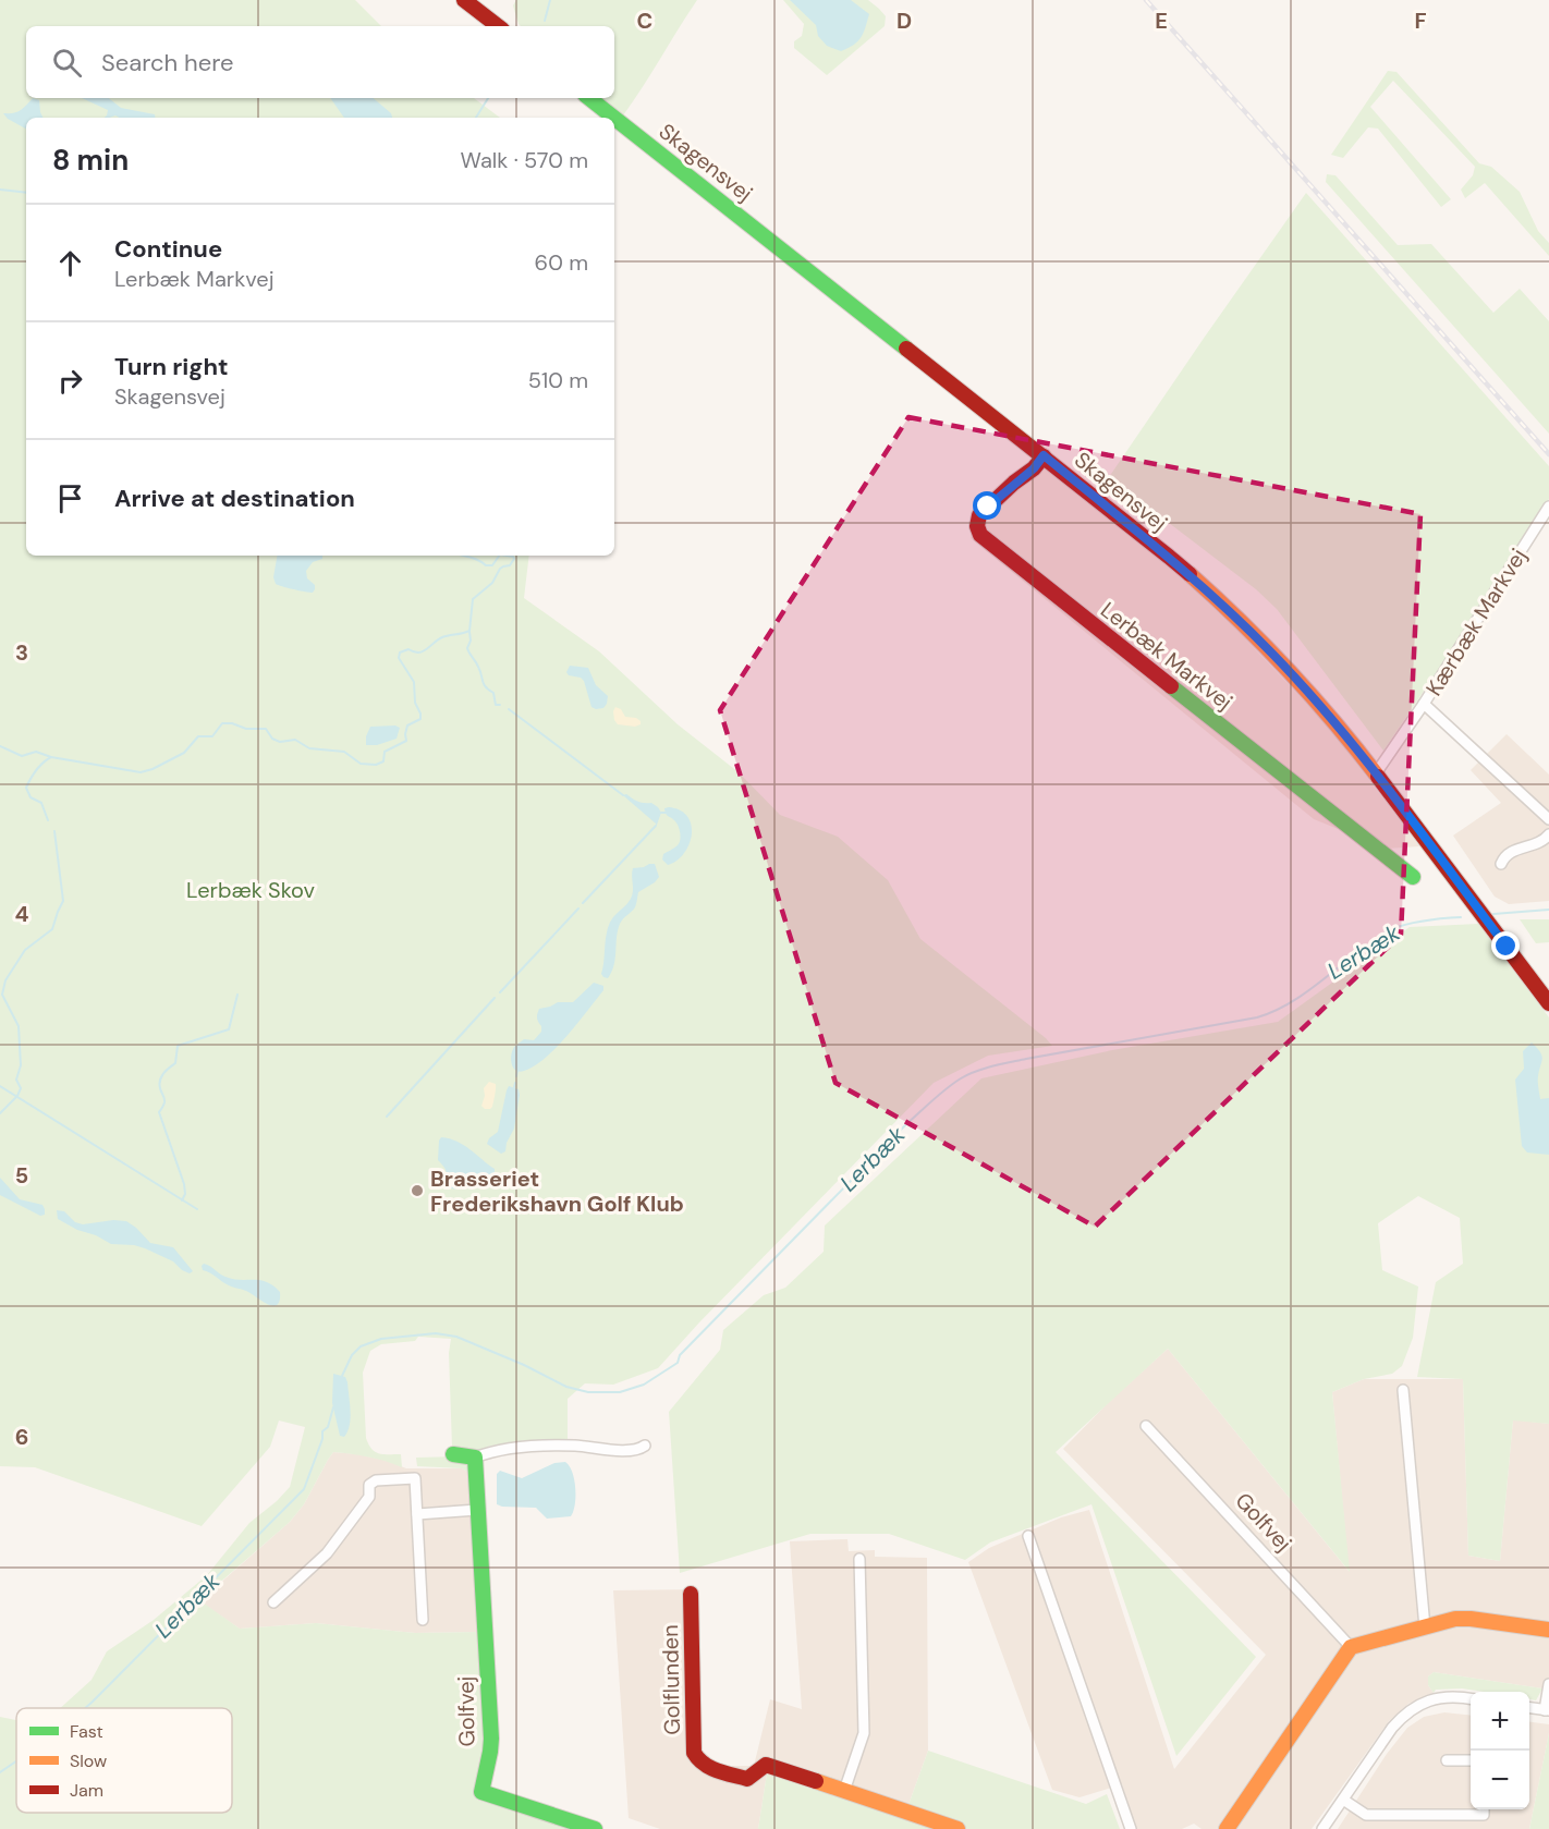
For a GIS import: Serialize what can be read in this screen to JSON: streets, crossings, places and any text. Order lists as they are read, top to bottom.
{
  "streets": {
    "street": [
      "Skagensvej",
      "Kærbæk Markvej",
      "Lerbæk Markvej",
      "Golfvej",
      "Golflunden"
    ]
  },
  "crossings": [
    ["Skagensvej", "Kærbæk Markvej"],
    ["Skagensvej", "Lerbæk Markvej"]
  ],
  "water": ["Lerbæk"],
  "parks": ["Lerbæk Skov"],
  "places": ["Brasseriet Frederikshavn Golf Klub"],
  "legend": ["Fast", "Slow", "Jam"],
  "page": {
    "search": "Search here",
    "heading": ["8 min", "Walk · 570 m"],
    "list": [
      ["Continue", "Lerbæk Markvej", "60 m"],
      ["Turn right", "Skagensvej", "510 m"],
      "Arrive at destination"
    ],
    "map_buttons": ["+", "−"]
  },
  "grid": {
    "columns": [
      "C",
      "D",
      "E",
      "F"
    ],
    "rows": [
      "3",
      "4",
      "5",
      "6"
    ]
  }
}
